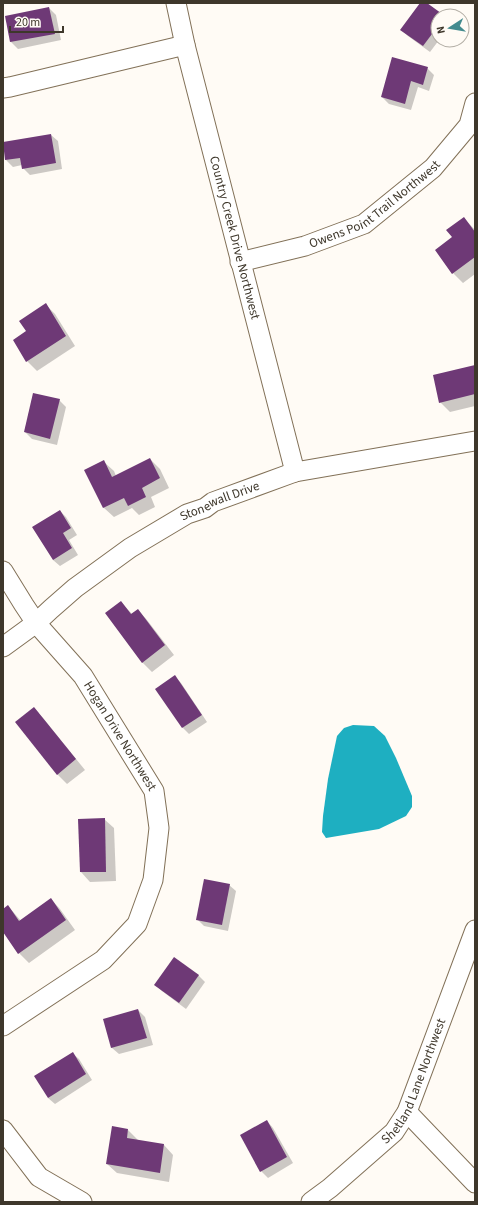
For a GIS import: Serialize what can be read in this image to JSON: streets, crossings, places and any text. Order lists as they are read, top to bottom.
{
  "streets": {
    "street": [
      "Owens Point Trail Northwest",
      "Country Creek Drive Northwest",
      "Stonewall Drive",
      "Hogan Drive Northwest",
      "Shetland Lane Northwest"
    ]
  },
  "crossings": [
    ["Owens Point Trail Northwest", "Country Creek Drive Northwest"],
    ["Country Creek Drive Northwest", "Stonewall Drive"],
    ["Stonewall Drive", "Hogan Drive Northwest"]
  ],
  "scale_bar": "20 m",
  "north": "left"
}
